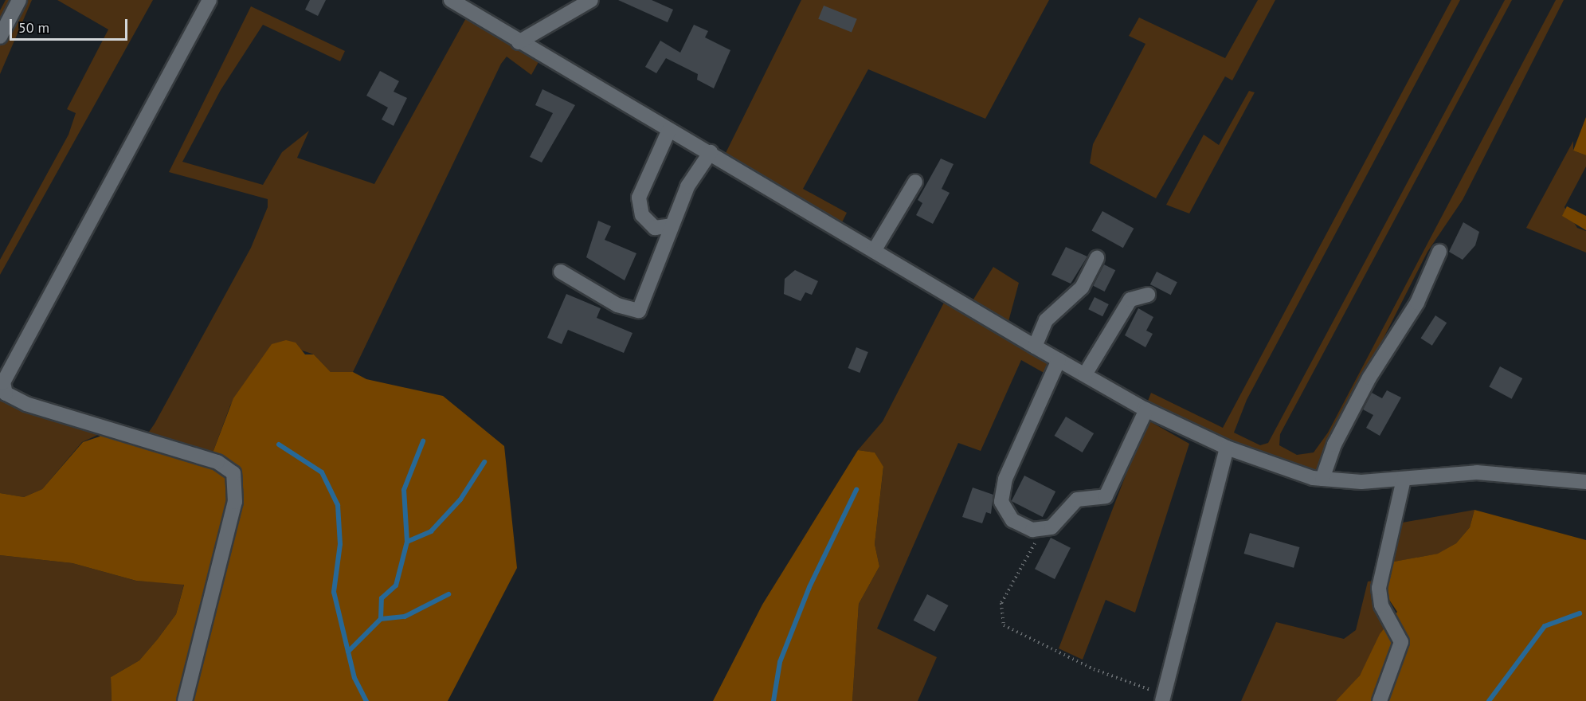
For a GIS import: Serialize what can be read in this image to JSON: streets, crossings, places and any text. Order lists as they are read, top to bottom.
{
  "scale_bar": "50 m"
}
